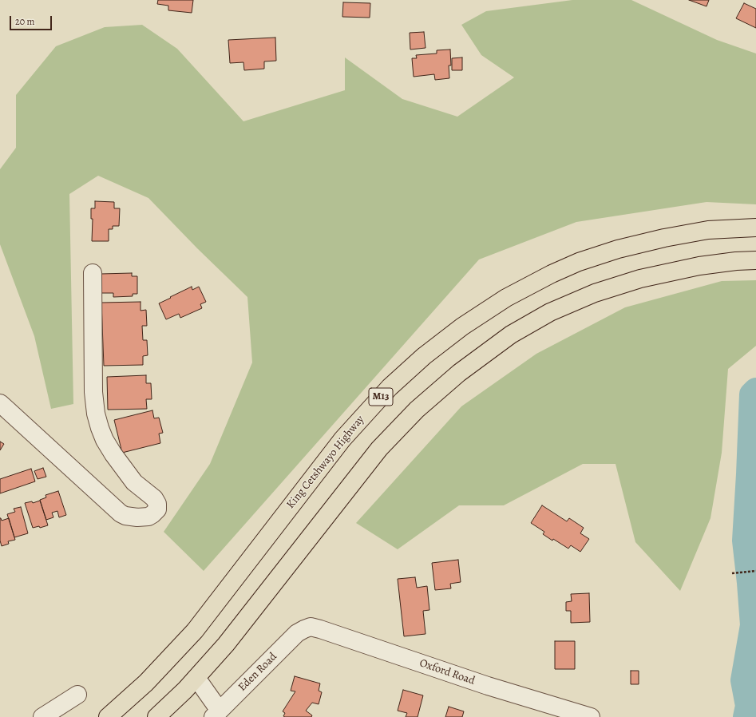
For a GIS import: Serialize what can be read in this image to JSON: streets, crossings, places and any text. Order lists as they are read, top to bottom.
{
  "streets": {
    "highway": ["M13", "King Cetshwayo Highway"],
    "street": ["Eden Road", "Oxford Road"]
  },
  "crossings": [
    ["Eden Road", "Oxford Road"]
  ],
  "scale_bar": "20 m"
}
